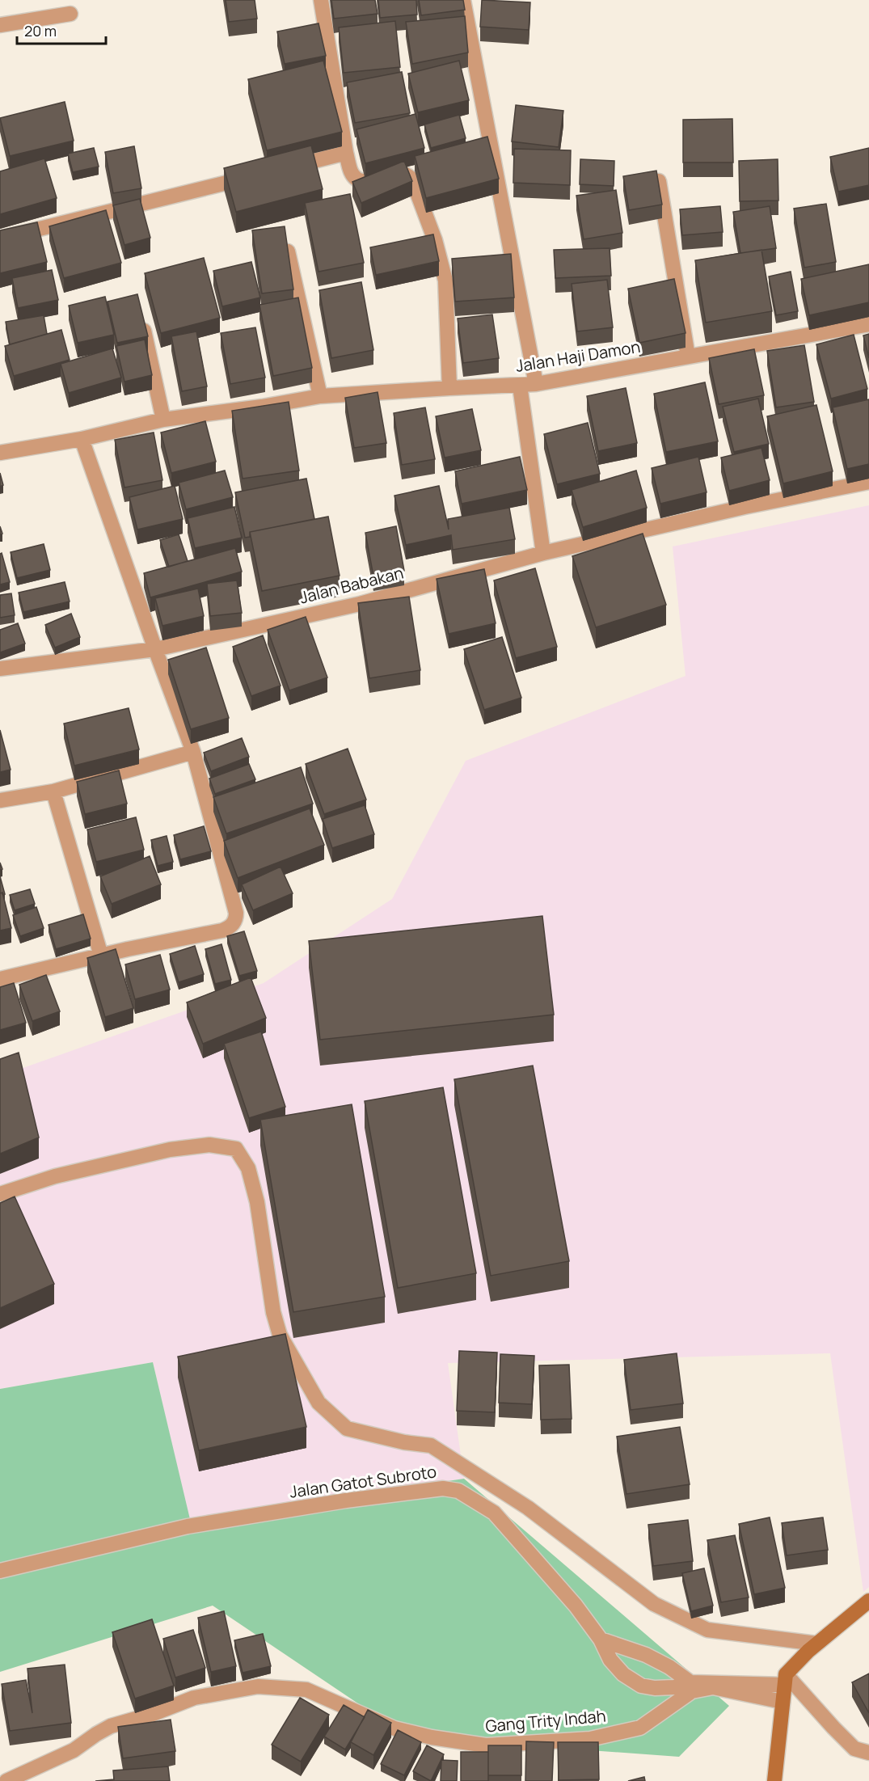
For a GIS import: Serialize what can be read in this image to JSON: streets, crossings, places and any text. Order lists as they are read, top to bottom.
{
  "streets": {
    "street": [
      "Jalan Haji Damon",
      "Jalan Babakan",
      "Jalan Gatot Subroto",
      "Gang Trity Indah"
    ]
  },
  "scale_bar": "20 m"
}
